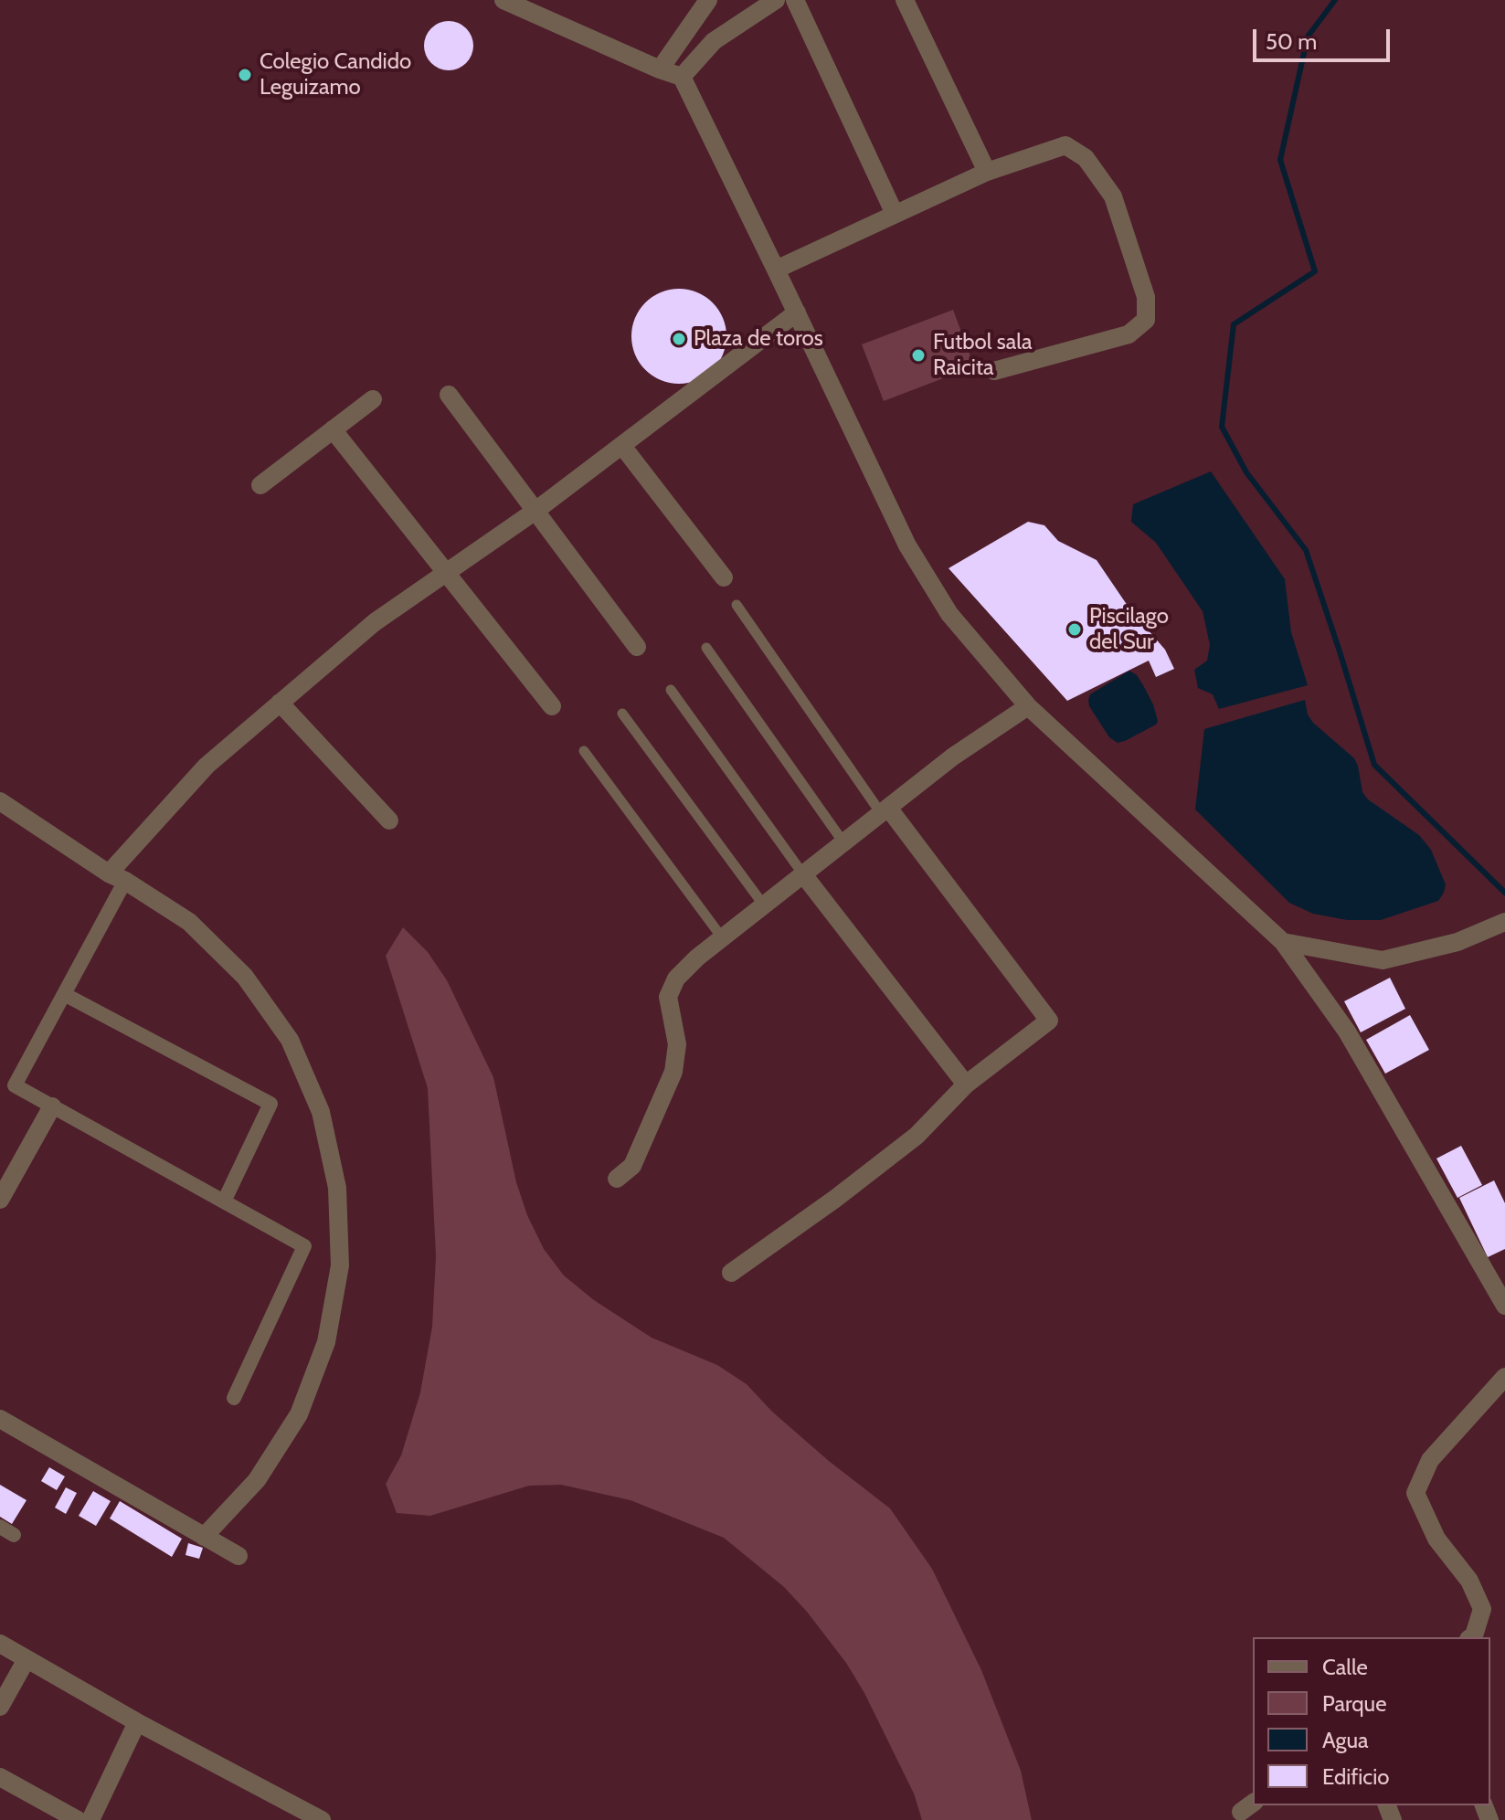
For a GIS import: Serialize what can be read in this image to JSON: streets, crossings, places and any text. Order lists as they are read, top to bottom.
{
  "places": [
    "Colegio Candido Leguizamo",
    "Plaza de toros",
    "Futbol sala Raicita",
    "Piscilago del Sur"
  ],
  "legend": [
    "Calle",
    "Parque",
    "Agua",
    "Edificio"
  ],
  "scale_bar": "50 m"
}
